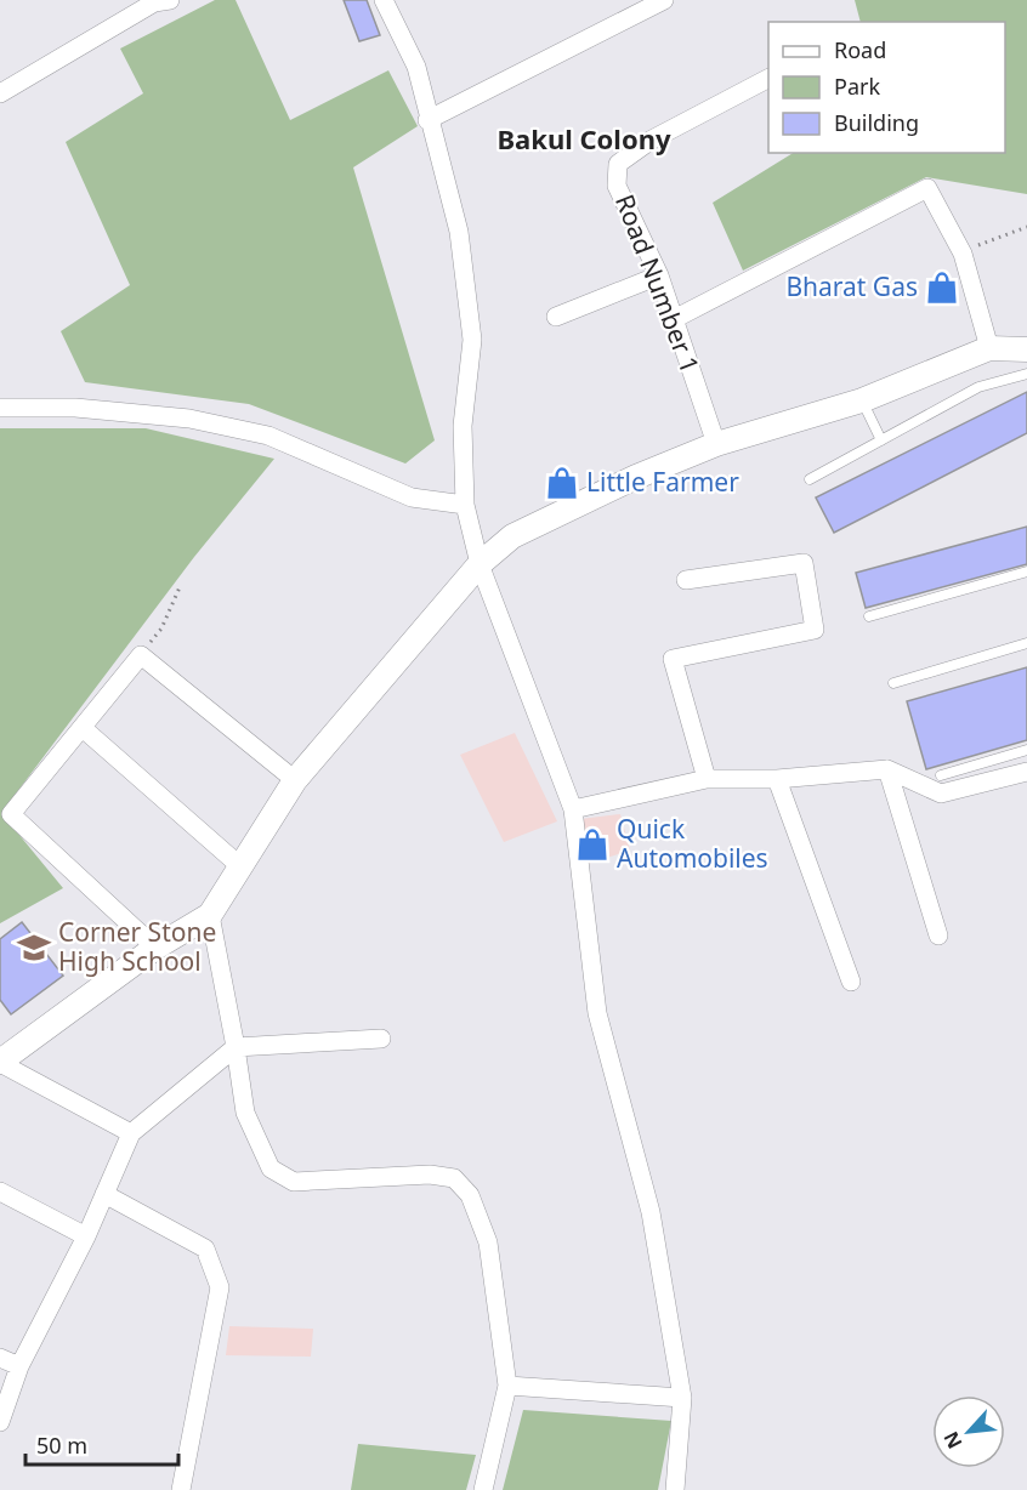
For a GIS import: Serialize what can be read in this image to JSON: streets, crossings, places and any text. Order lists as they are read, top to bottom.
{
  "streets": {
    "street": ["Road Number 1"]
  },
  "districts": ["Bakul Colony"],
  "places": {
    "shop": ["Bharat Gas", "Little Farmer", "Quick Automobiles"],
    "school or university": ["Corner Stone High School"]
  },
  "legend": ["Road", "Park", "Building"],
  "scale_bar": "50 m",
  "north": "bottom left"
}
